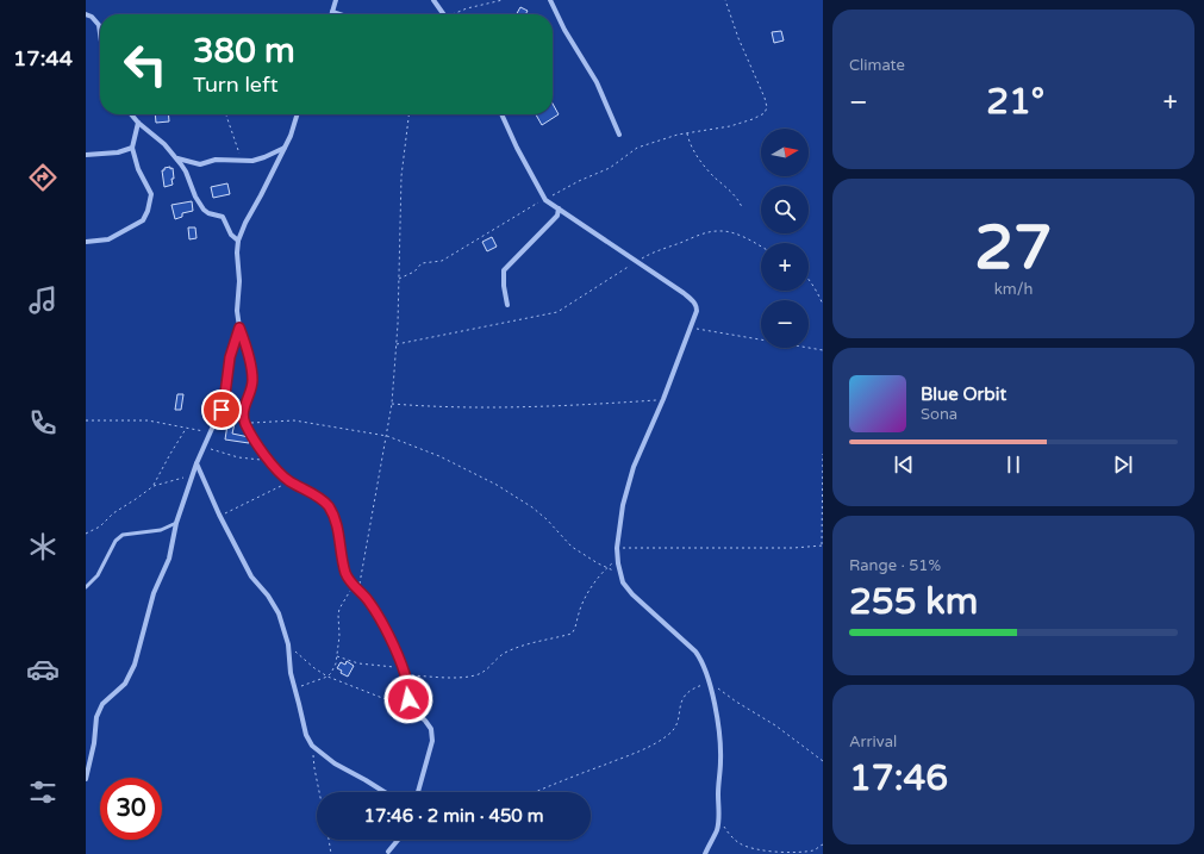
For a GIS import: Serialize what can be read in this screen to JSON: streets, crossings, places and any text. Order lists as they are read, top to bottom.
{
  "north": "right",
  "page": {
    "tabs": "17:44",
    "tile": [
      "Climate",
      ["27", "km/h"],
      ["Range · 51%", "255 km"],
      ["Arrival", "17:46"]
    ],
    "turn": ["380 m", "Turn left"],
    "heat": ["−", "21°", "+"],
    "map_buttons": ["+", "−"],
    "song": ["Blue Orbit", "Sona"],
    "limit": "30",
    "trip": "17:46 · 2 min · 450 m"
  }
}
